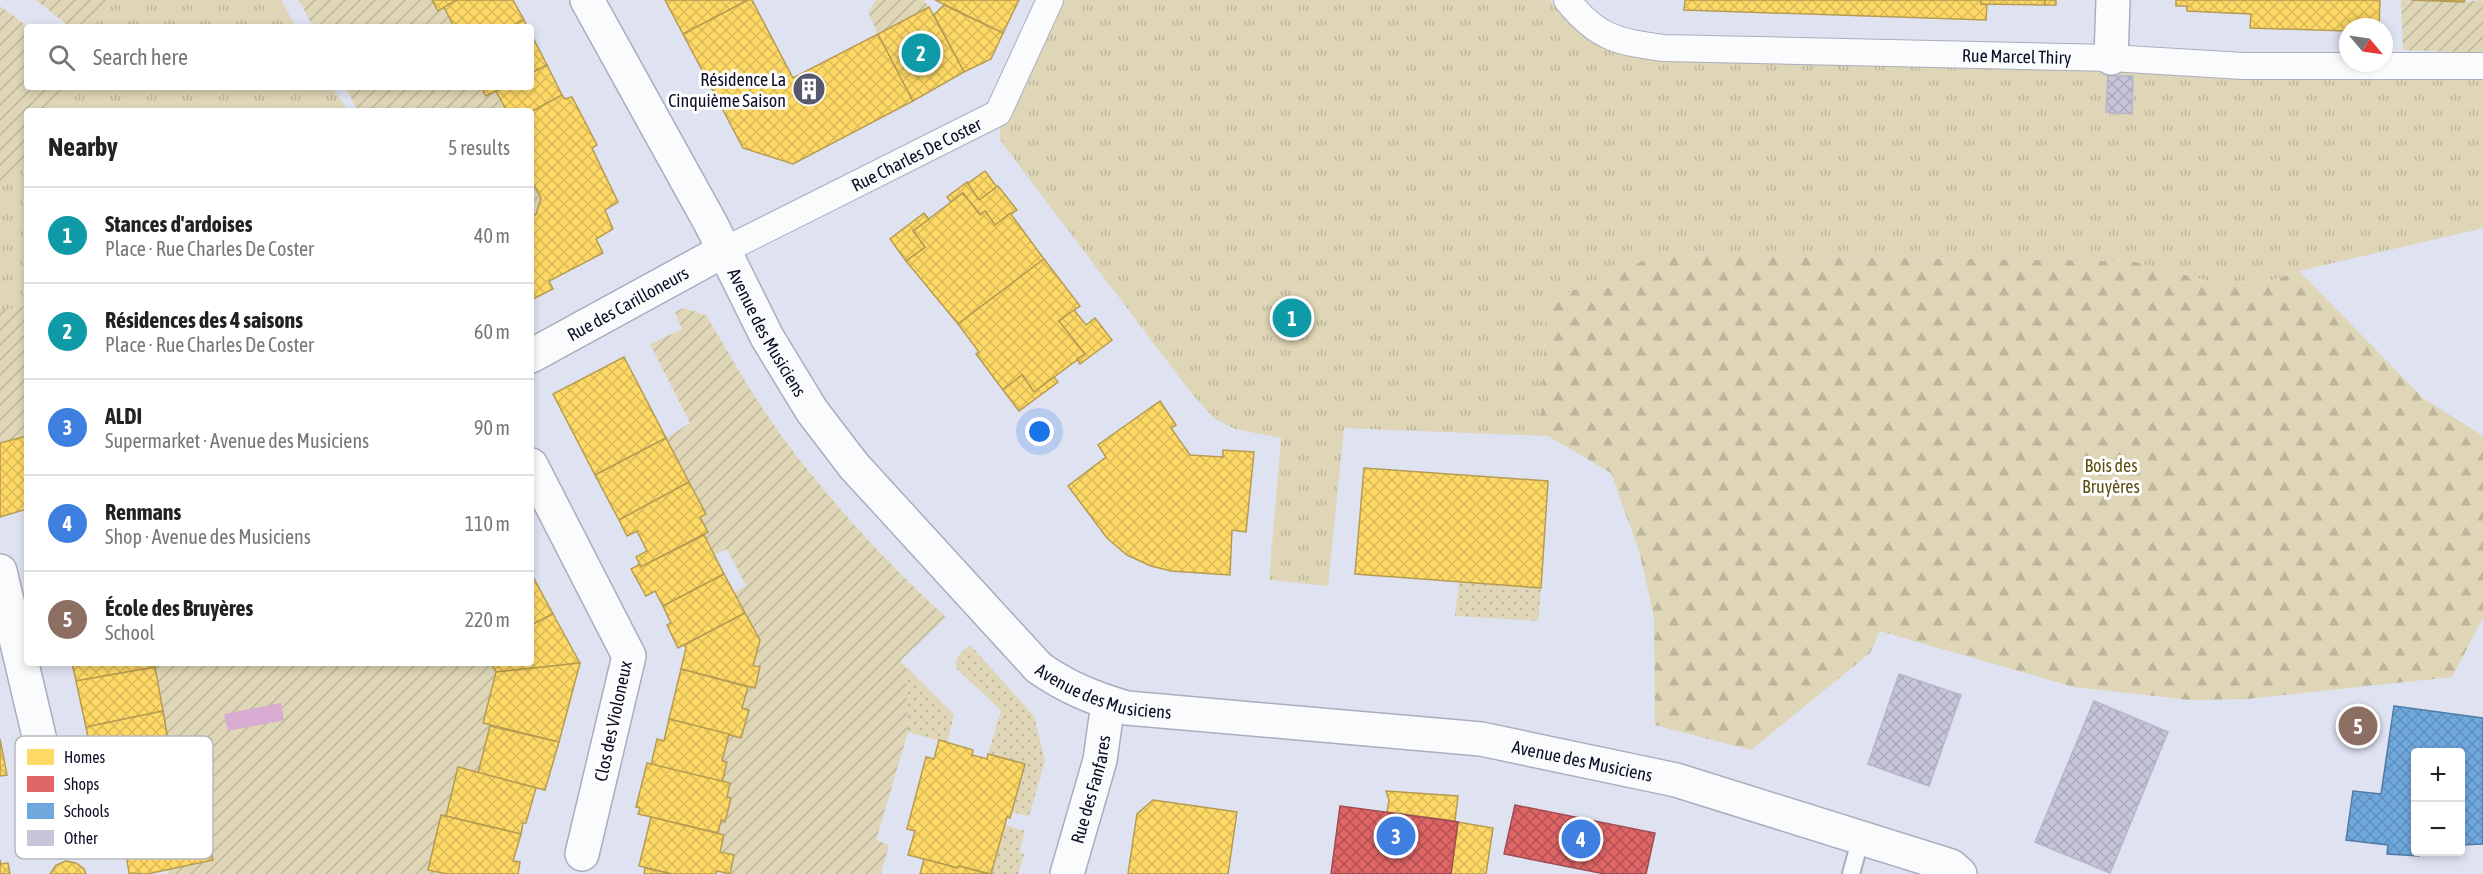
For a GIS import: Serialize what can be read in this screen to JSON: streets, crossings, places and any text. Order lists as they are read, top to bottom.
{
  "streets": {
    "street": [
      "Rue Marcel Thiry",
      "Rue Charles De Coster",
      "Rue des Carilloneurs",
      "Avenue des Musiciens",
      "Clos des Violoneux",
      "Rue des Fanfares"
    ]
  },
  "crossings": [
    ["Rue Charles De Coster", "Rue des Carilloneurs"],
    ["Rue Charles De Coster", "Avenue des Musiciens"],
    ["Rue des Carilloneurs", "Avenue des Musiciens"],
    ["Avenue des Musiciens", "Rue des Fanfares"]
  ],
  "parks": ["Bois des Bruyères"],
  "places": {
    "building": ["Résidence La Cinquième Saison"]
  },
  "legend": [
    "Homes",
    "Shops",
    "Schools",
    "Other"
  ],
  "north": "bottom right",
  "page": {
    "search": "Search here",
    "pins": [
      "2",
      "1",
      "5",
      "3",
      "4"
    ],
    "heading": ["Nearby", "5 results"],
    "list": [
      {
        "mark": "1",
        "name": "Stances d'ardoises",
        "note": "Place · Rue Charles De Coster",
        "value": "40 m"
      },
      {
        "mark": "2",
        "name": "Résidences des 4 saisons",
        "note": "Place · Rue Charles De Coster",
        "value": "60 m"
      },
      {
        "mark": "3",
        "name": "ALDI",
        "note": "Supermarket · Avenue des Musiciens",
        "value": "90 m"
      },
      {
        "mark": "4",
        "name": "Renmans",
        "note": "Shop · Avenue des Musiciens",
        "value": "110 m"
      },
      {
        "mark": "5",
        "name": "École des Bruyères",
        "note": "School",
        "value": "220 m"
      }
    ],
    "map_buttons": ["+", "−"]
  }
}
